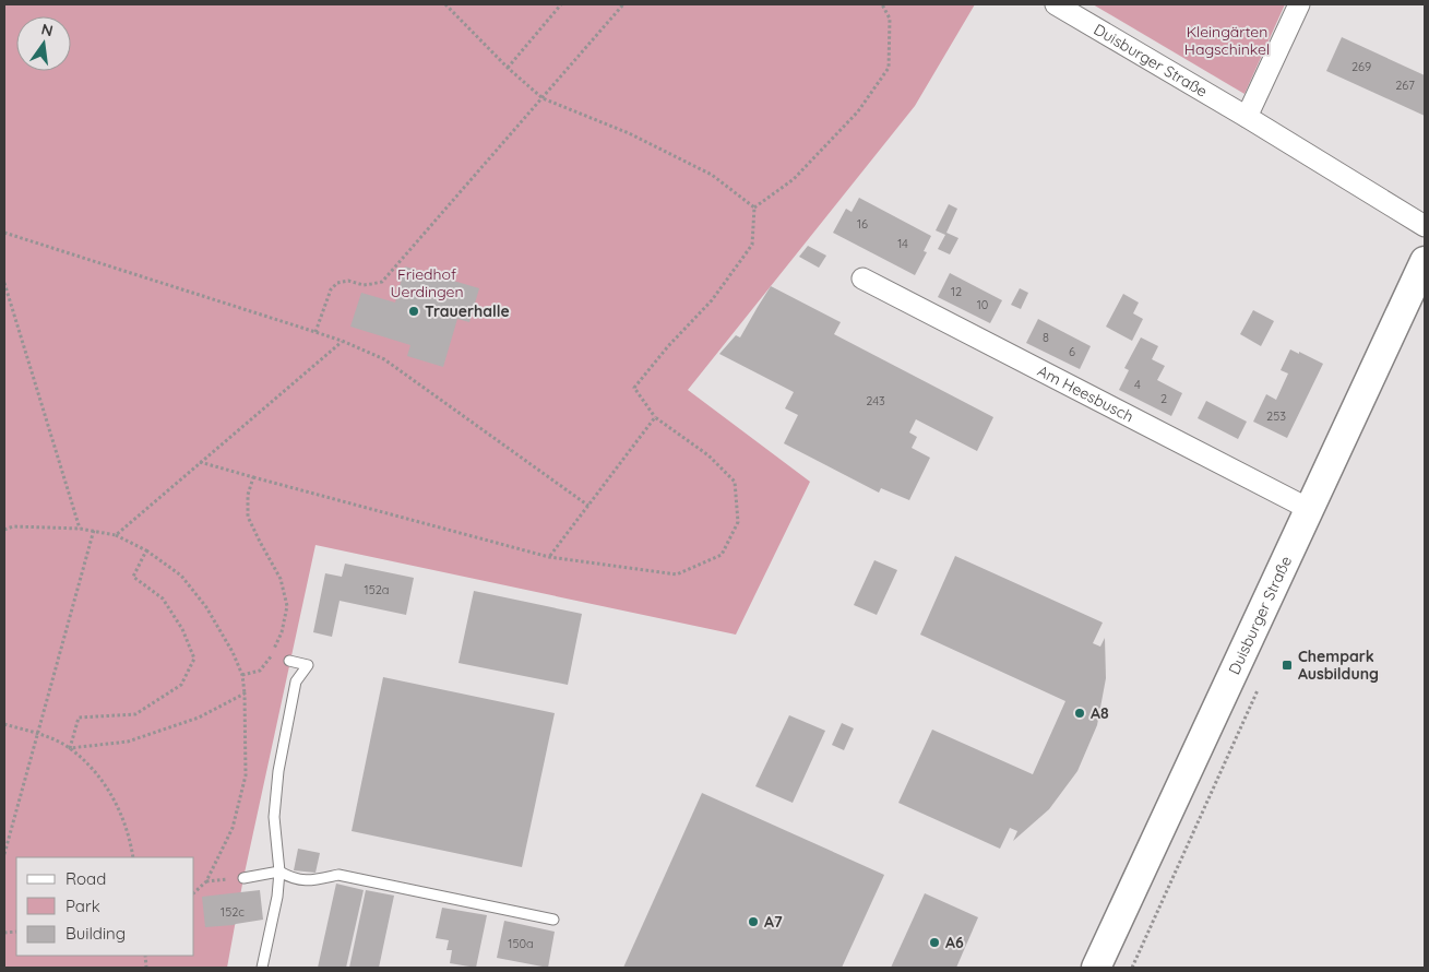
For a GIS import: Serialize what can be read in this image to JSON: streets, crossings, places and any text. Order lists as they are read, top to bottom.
{
  "streets": {
    "main road": ["Duisburger Straße"],
    "street": ["Am Heesbusch"]
  },
  "crossings": [
    ["Duisburger Straße", "Am Heesbusch"]
  ],
  "parks": ["Kleingärten Hagschinkel", "Friedhof Uerdingen"],
  "places": {
    "other": [
      "Trauerhalle",
      "A8",
      "A7",
      "A6"
    ],
    "transit": ["Chempark Ausbildung"]
  },
  "house_numbers": [
    "269",
    "267",
    "16",
    "14",
    "12",
    "10",
    "8",
    "6",
    "4",
    "2",
    "243",
    "253",
    "152a",
    "152c",
    "150a"
  ],
  "legend": ["Road", "Park", "Building"],
  "north": "top"
}
